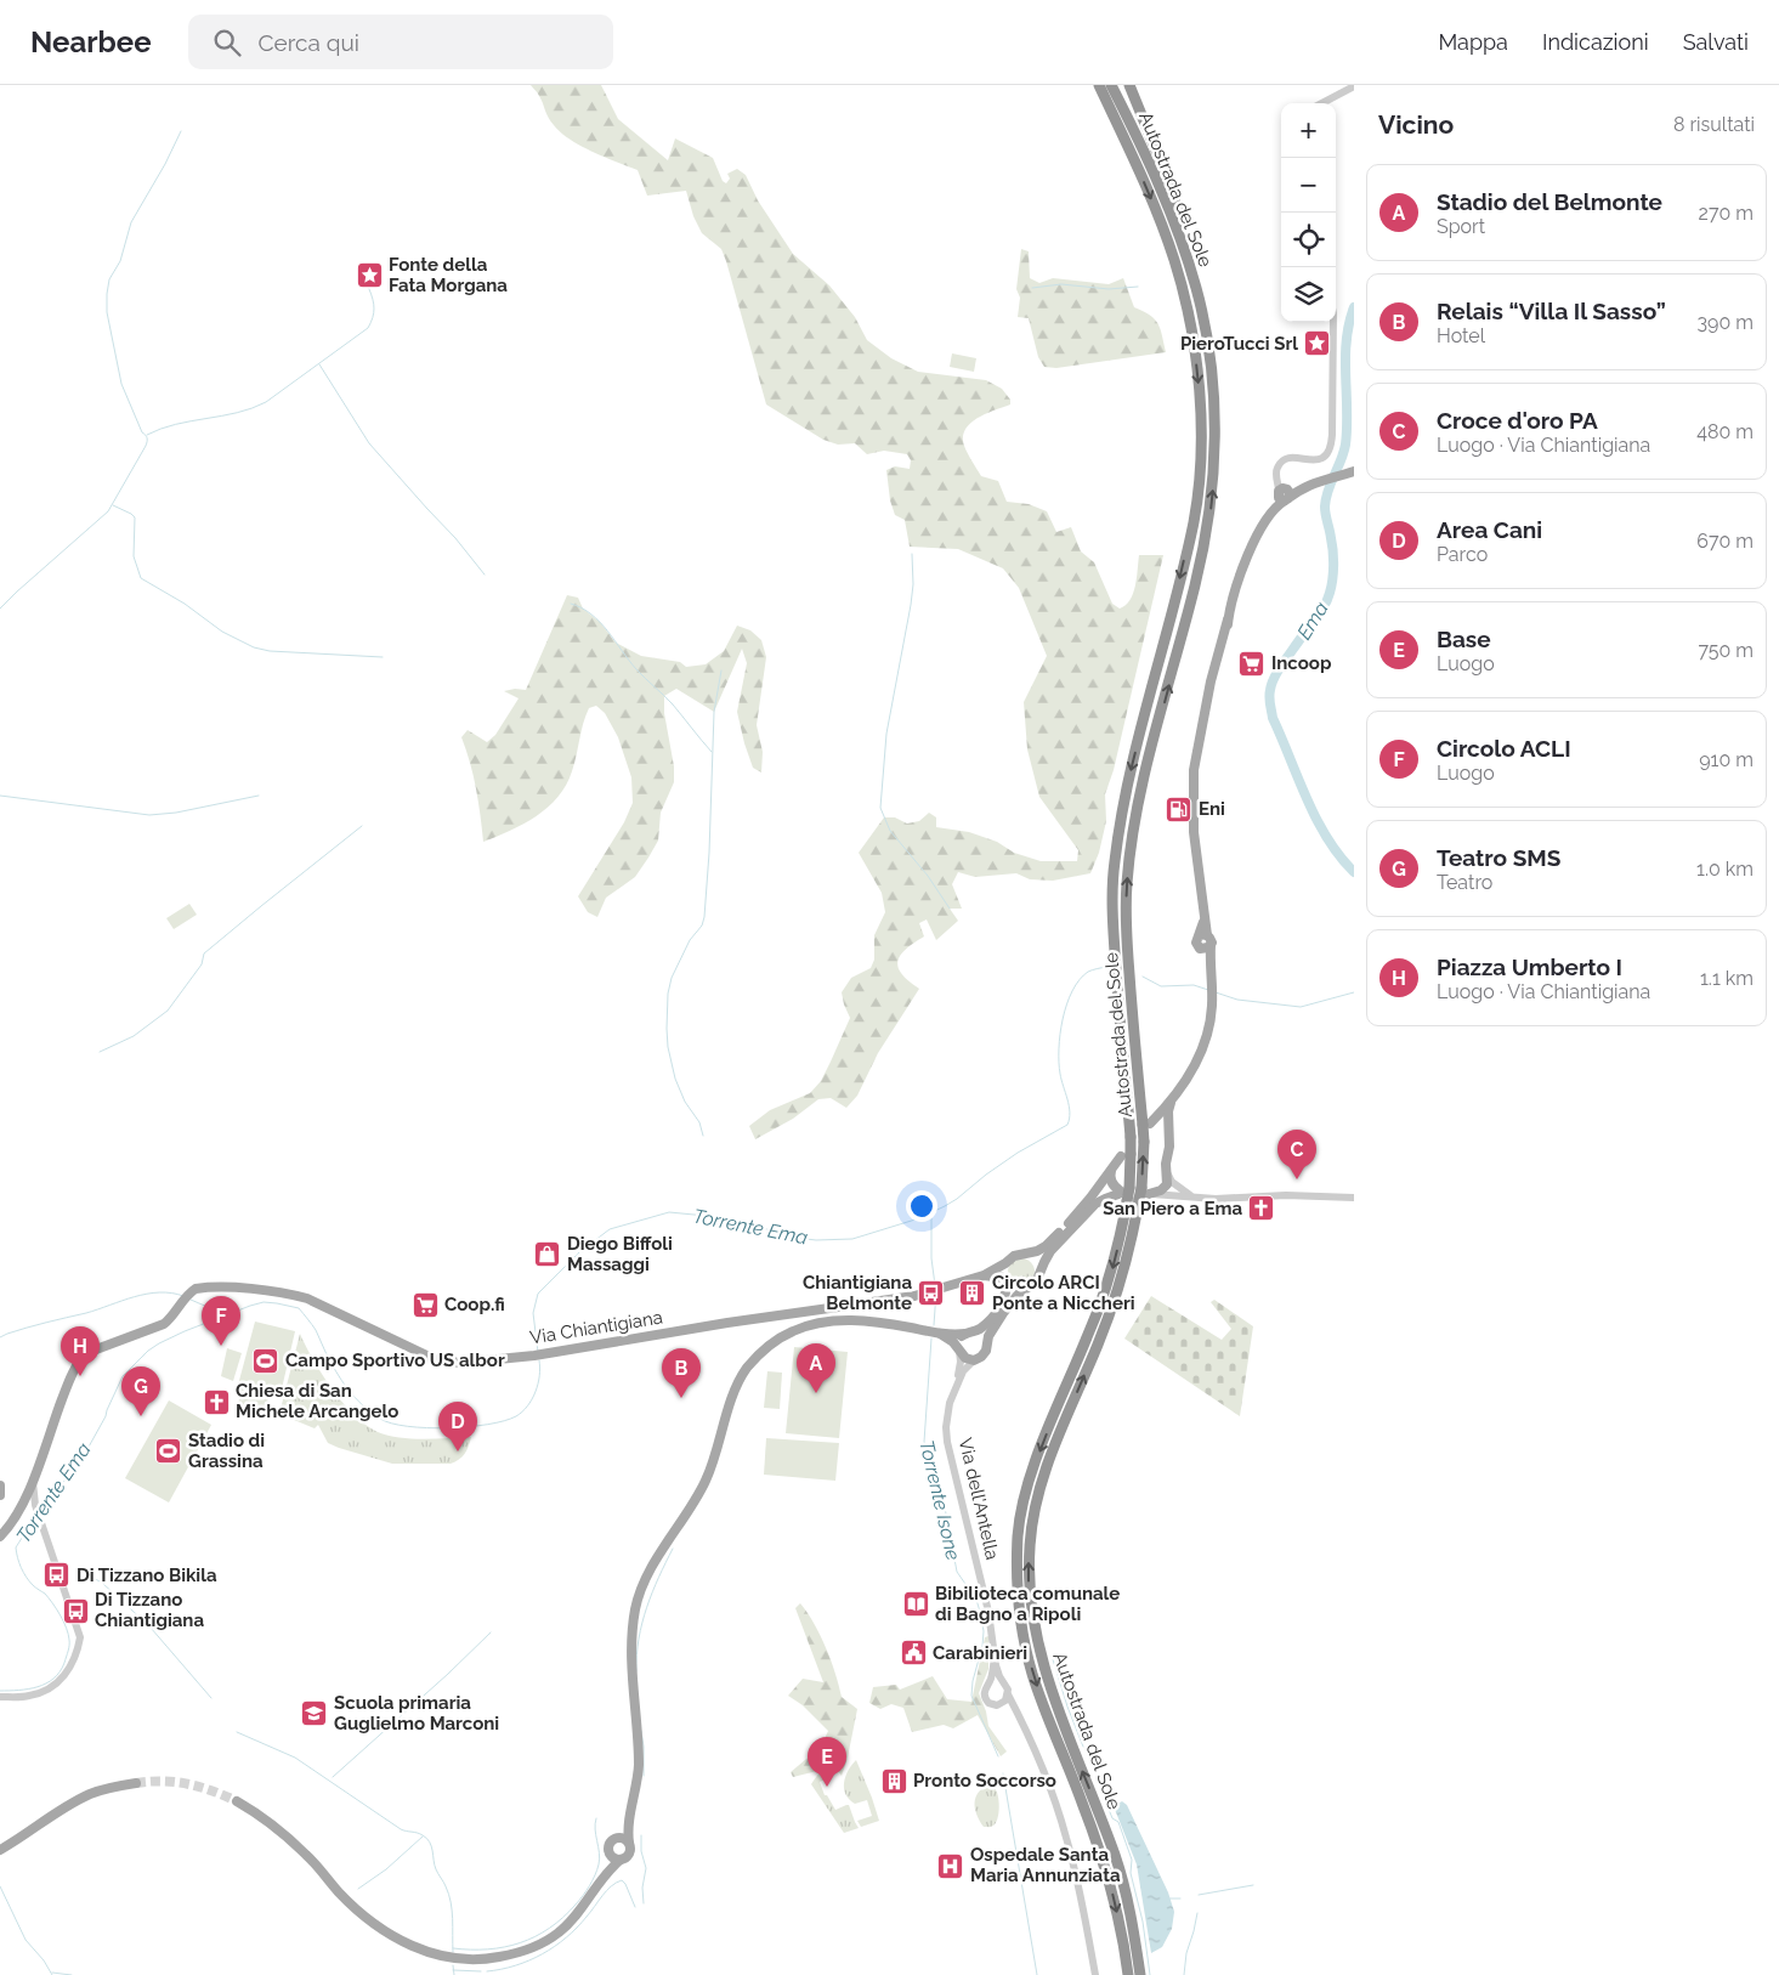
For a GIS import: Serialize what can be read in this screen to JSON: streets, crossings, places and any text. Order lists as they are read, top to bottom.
{
  "streets": {
    "highway": ["Autostrada del Sole"],
    "main road": ["Via Chiantigiana", "Via dell'Antella"]
  },
  "crossings": [
    ["Autostrada del Sole", "Via Chiantigiana"],
    ["Via Chiantigiana", "Via dell'Antella"]
  ],
  "water": ["Ema", "Torrente Ema", "Torrente Isone"],
  "places": {
    "place": ["Fonte della Fata Morgana", "PieroTucci Srl"],
    "supermarket": ["Incoop", "Coop.fi"],
    "fuel station": ["Eni"],
    "church": ["San Piero a Ema", "Chiesa di San Michele Arcangelo"],
    "shop": ["Diego Biffoli Massaggi"],
    "bus stop": ["Chiantigiana Belmonte", "Di Tizzano Bikila", "Di Tizzano Chiantigiana"],
    "building": ["Circolo ARCI Ponte a Niccheri", "Pronto Soccorso"],
    "sports": ["Campo Sportivo US albor", "Stadio di Grassina"],
    "library": ["Bibilioteca comunale di Bagno a Ripoli"],
    "public building": ["Carabinieri"],
    "school or university": ["Scuola primaria Guglielmo Marconi"],
    "hospital": ["Ospedale Santa Maria Annunziata"]
  },
  "page": {
    "header": "Nearbee",
    "search": "Cerca qui",
    "nav": ["Mappa", "Indicazioni", "Salvati"],
    "heading": ["Vicino", "8 risultati"],
    "map_buttons": ["+", "−"],
    "list": [
      {
        "mark": "A",
        "name": "Stadio del Belmonte",
        "note": "Sport",
        "value": "270 m"
      },
      {
        "mark": "B",
        "name": "Relais “Villa Il Sasso”",
        "note": "Hotel",
        "value": "390 m"
      },
      {
        "mark": "C",
        "name": "Croce d'oro PA",
        "note": "Luogo · Via Chiantigiana",
        "value": "480 m"
      },
      {
        "mark": "D",
        "name": "Area Cani",
        "note": "Parco",
        "value": "670 m"
      },
      {
        "mark": "E",
        "name": "Base",
        "note": "Luogo",
        "value": "750 m"
      },
      {
        "mark": "F",
        "name": "Circolo ACLI",
        "note": "Luogo",
        "value": "910 m"
      },
      {
        "mark": "G",
        "name": "Teatro SMS",
        "note": "Teatro",
        "value": "1.0 km"
      },
      {
        "mark": "H",
        "name": "Piazza Umberto I",
        "note": "Luogo · Via Chiantigiana",
        "value": "1.1 km"
      }
    ],
    "pins": [
      "C",
      "F",
      "H",
      "A",
      "B",
      "G",
      "D",
      "E"
    ]
  }
}
